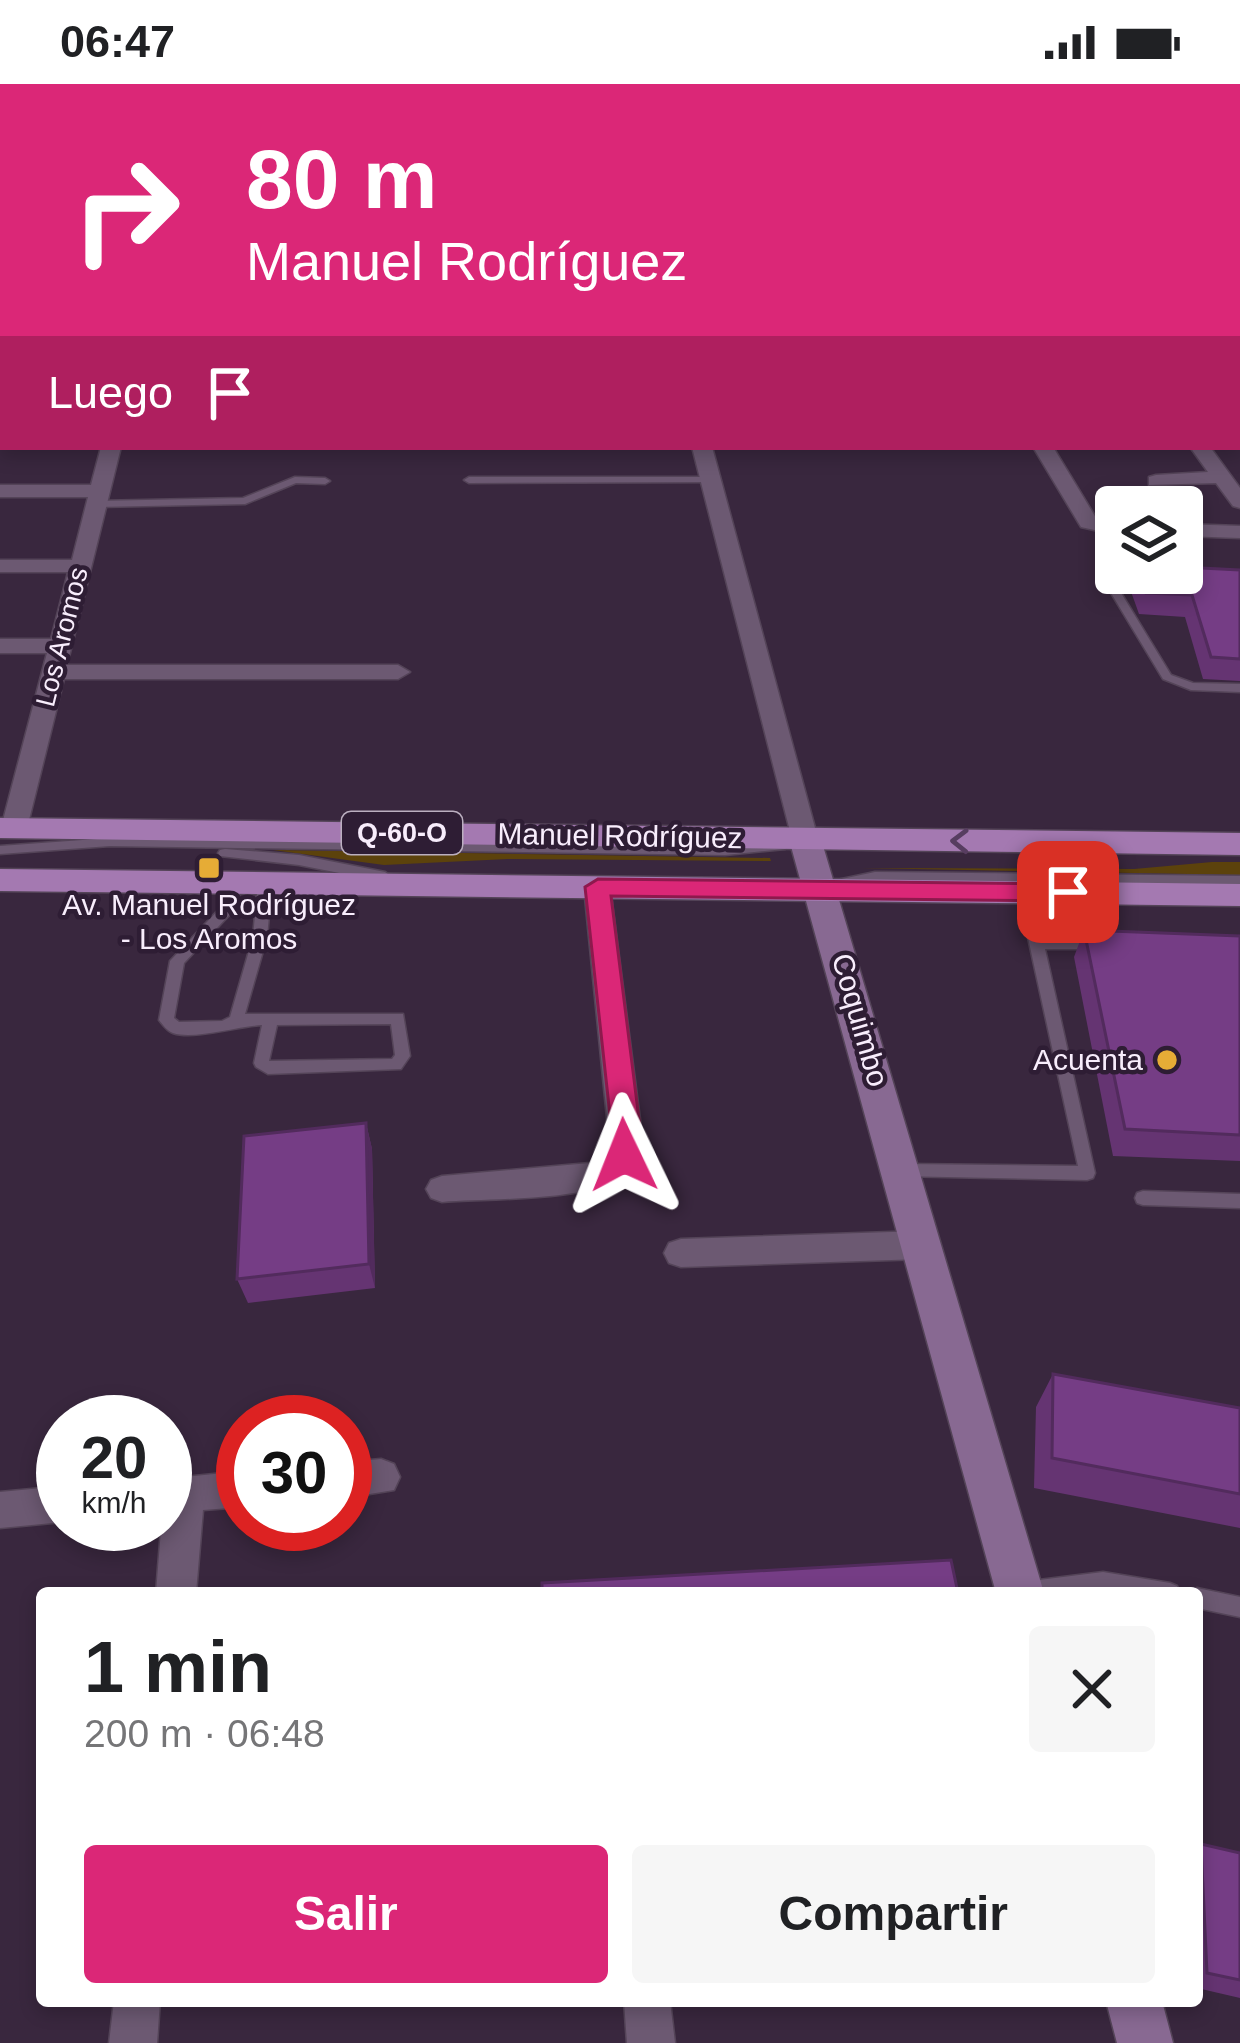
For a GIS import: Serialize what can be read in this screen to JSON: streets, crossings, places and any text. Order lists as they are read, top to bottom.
{
  "streets": {
    "main road": ["Q-60-O", "Manuel Rodríguez"],
    "street": ["Los Aromos", "Coquimbo"]
  },
  "crossings": [
    ["Los Aromos", "Manuel Rodríguez"],
    ["Manuel Rodríguez", "Coquimbo"]
  ],
  "places": {
    "transit": ["Av. Manuel Rodríguez - Los Aromos"],
    "other": ["Acuenta"]
  },
  "page": {
    "status": "06:47",
    "turn": ["80 m", "Manuel Rodríguez"],
    "then": "Luego",
    "speed": "20 km/h",
    "limit": "30",
    "heading": ["1 min", "200 m · 06:48"],
    "buttons": ["Salir", "Compartir"]
  }
}
